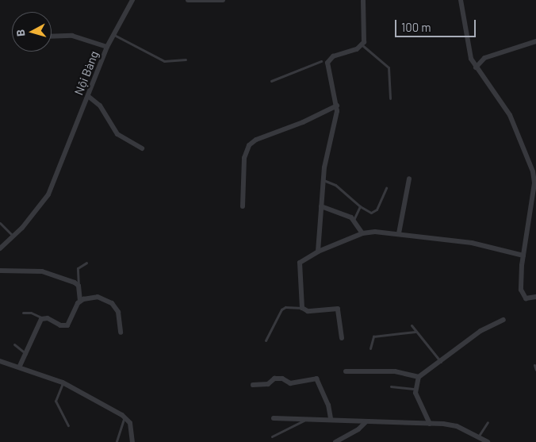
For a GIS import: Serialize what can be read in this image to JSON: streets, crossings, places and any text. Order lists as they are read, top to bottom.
{
  "streets": {
    "street": ["Nội Bàng"]
  },
  "scale_bar": "100 m",
  "north": "left"
}
